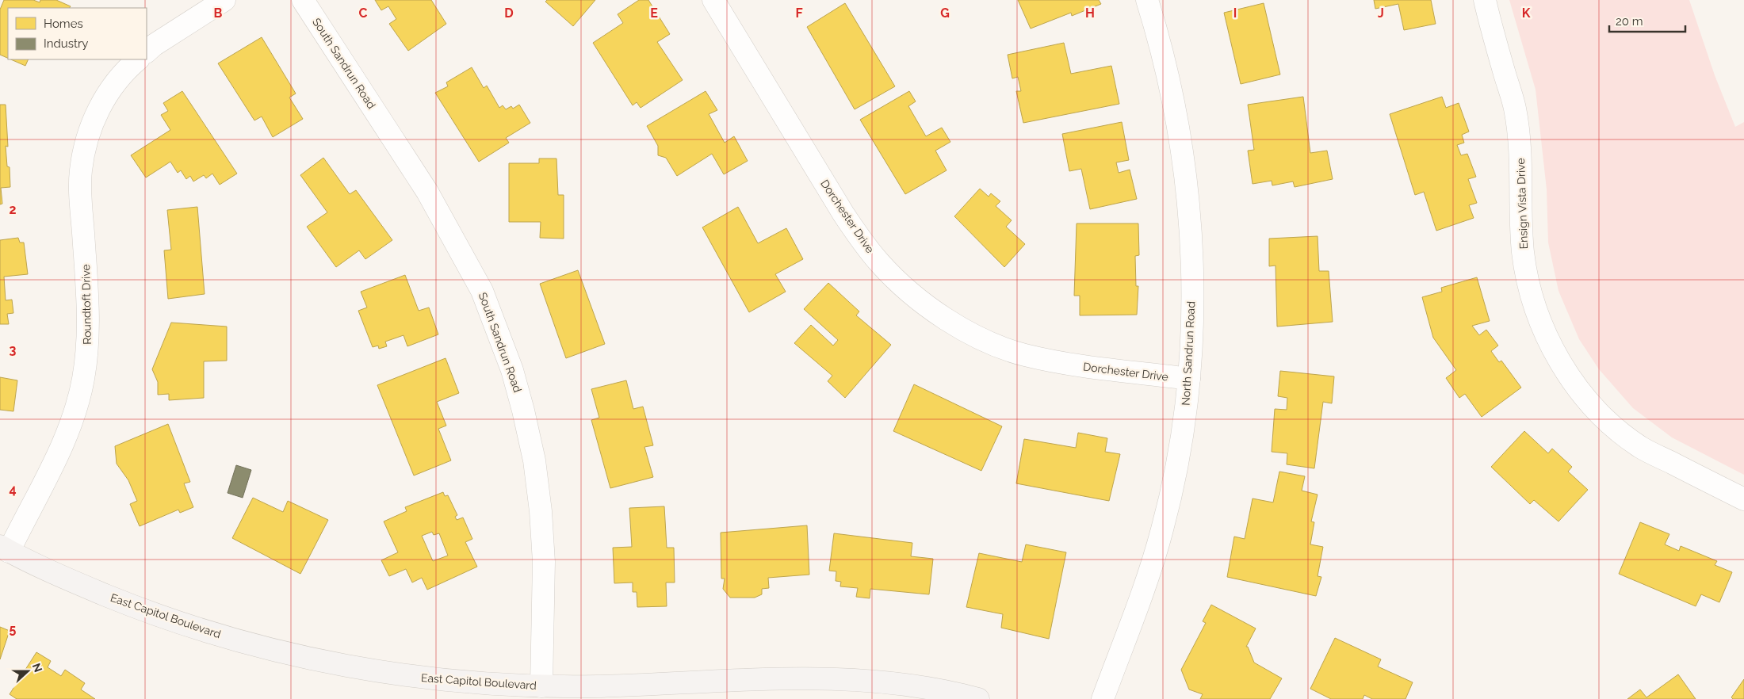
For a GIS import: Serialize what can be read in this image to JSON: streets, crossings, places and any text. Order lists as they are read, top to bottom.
{
  "streets": {
    "street": [
      "South Sandrun Road",
      "Ensign Vista Drive",
      "Dorchester Drive",
      "Roundtoft Drive",
      "North Sandrun Road",
      "East Capitol Boulevard"
    ]
  },
  "crossings": [
    ["South Sandrun Road", "East Capitol Boulevard"],
    ["Dorchester Drive", "North Sandrun Road"],
    ["Roundtoft Drive", "East Capitol Boulevard"]
  ],
  "legend": ["Homes", "Industry"],
  "scale_bar": "20 m",
  "north": "right",
  "grid": {
    "columns": [
      "B",
      "C",
      "D",
      "E",
      "F",
      "G",
      "H",
      "I",
      "J",
      "K"
    ],
    "rows": [
      "2",
      "3",
      "4",
      "5"
    ]
  }
}
